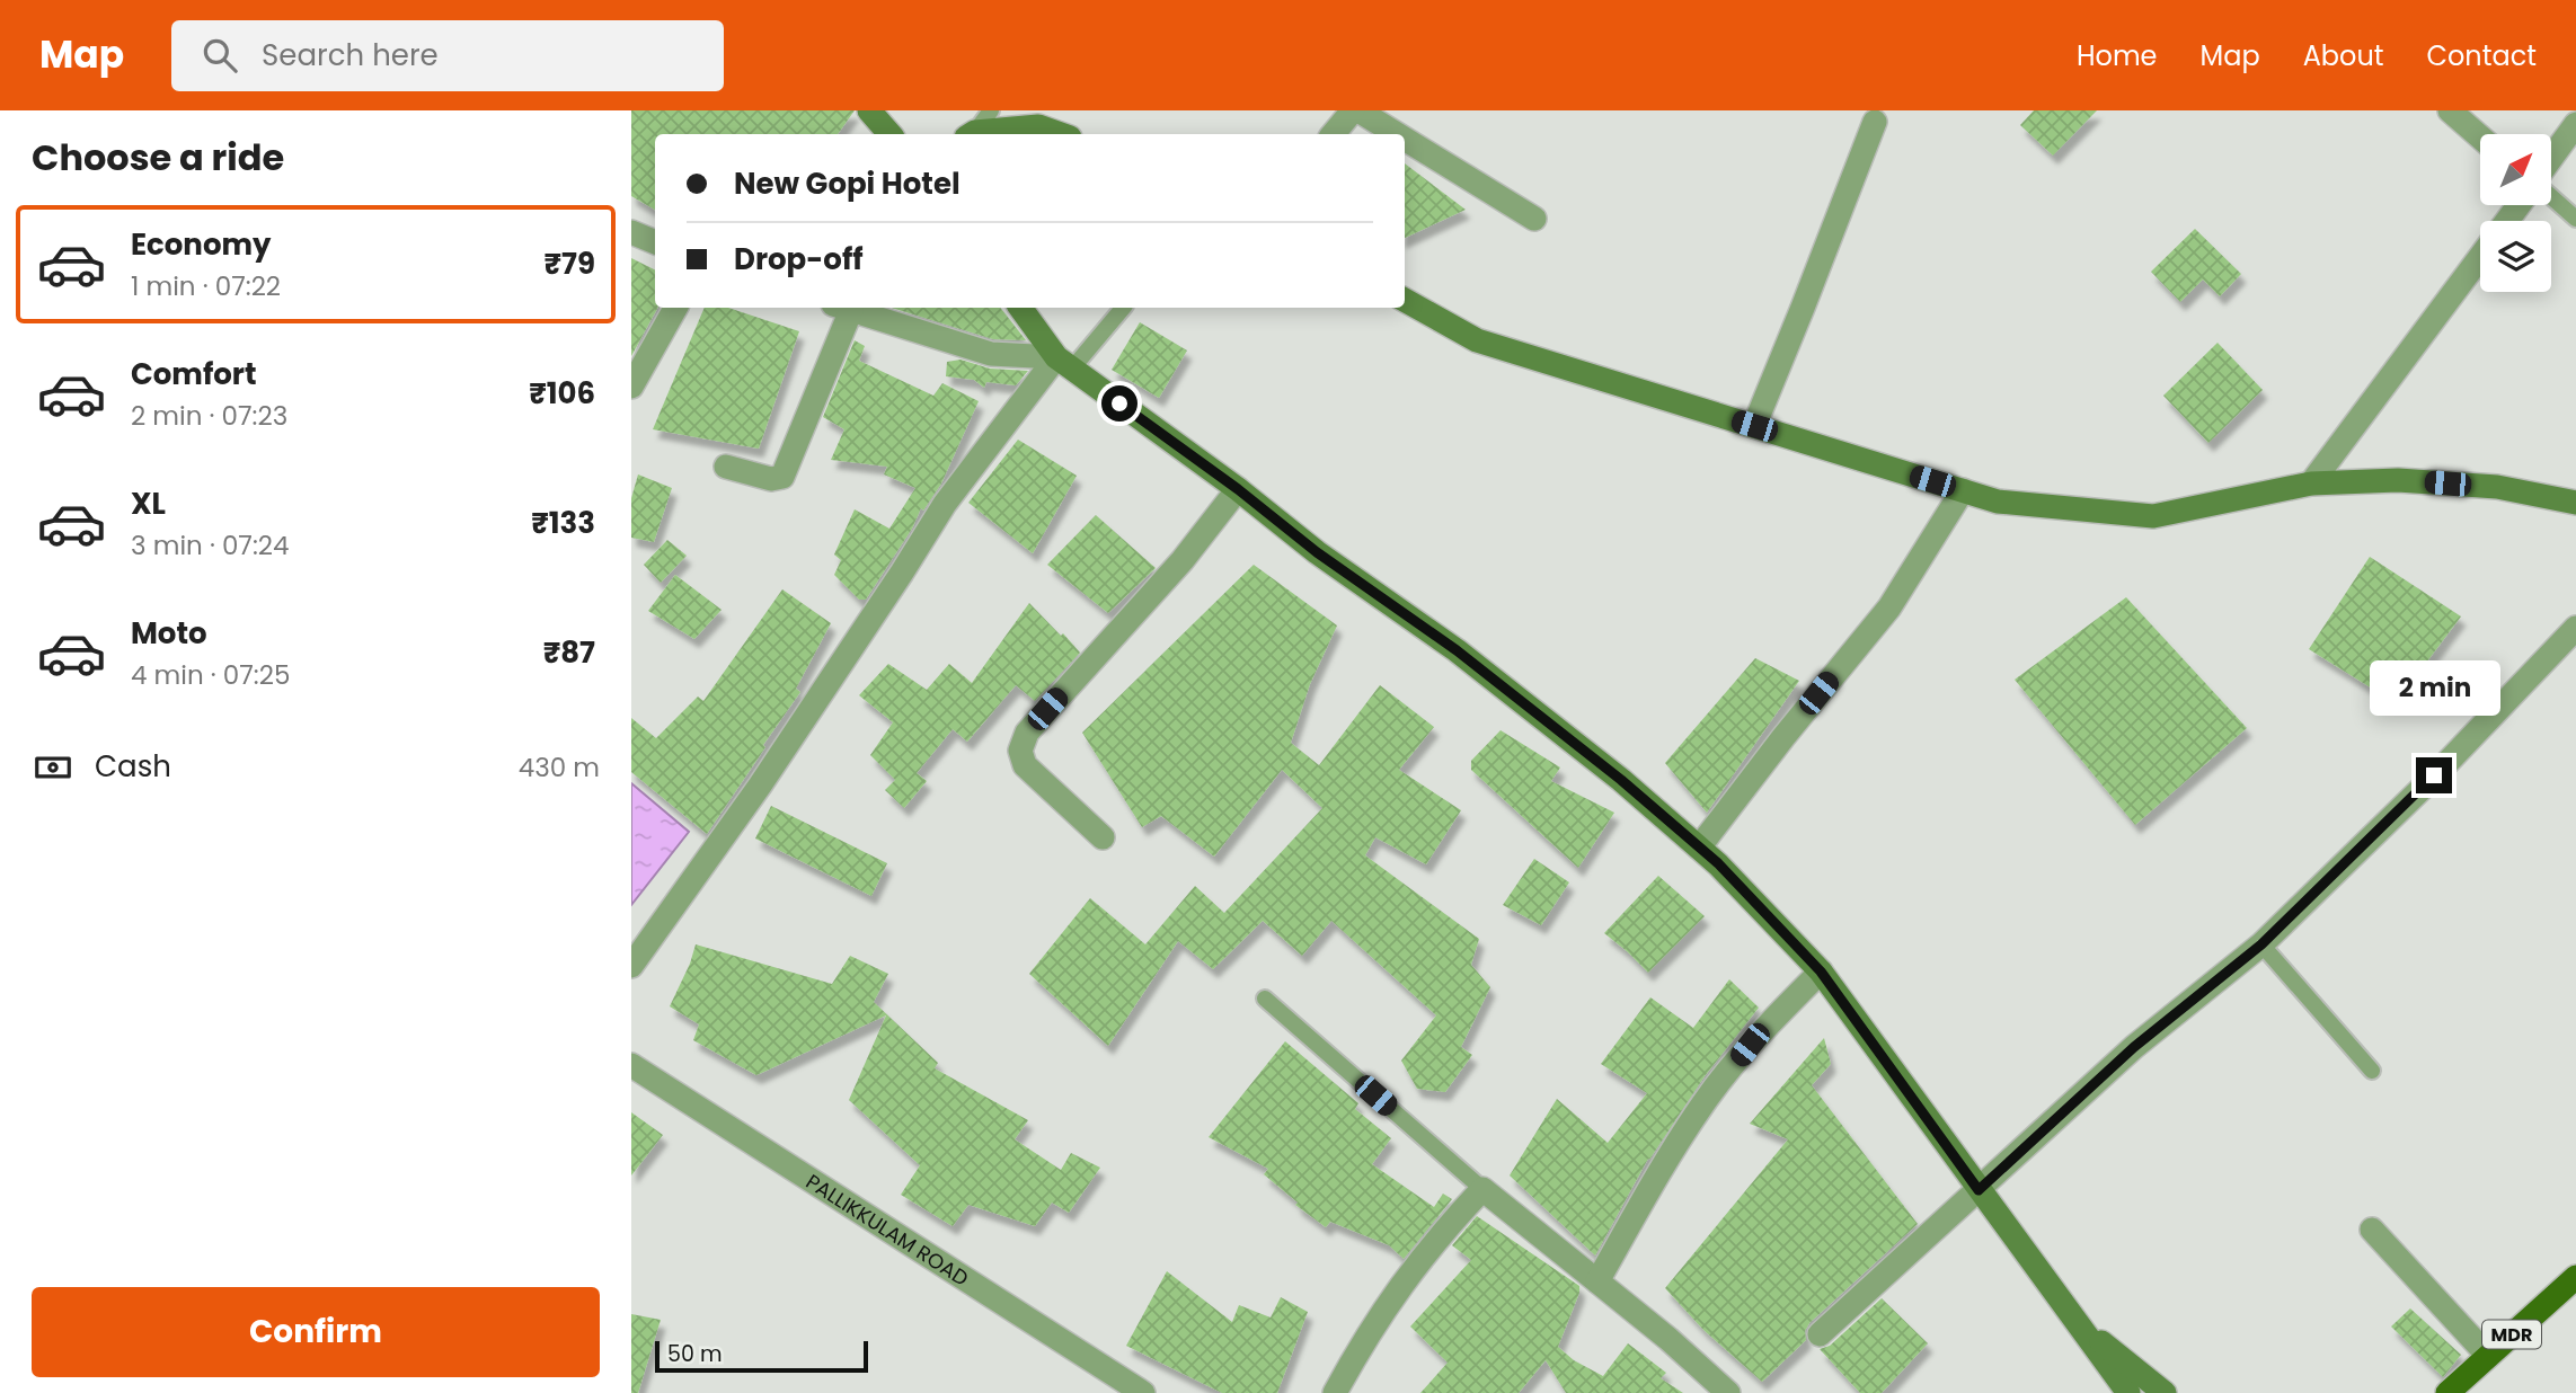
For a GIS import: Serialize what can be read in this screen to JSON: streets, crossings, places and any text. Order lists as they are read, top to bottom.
{
  "streets": {
    "main road": ["MDR"],
    "street": ["PALLIKKULAM ROAD"]
  },
  "scale_bar": "50 m",
  "north": "top right",
  "page": {
    "header": "Map",
    "search": "Search here",
    "nav": [
      "Home",
      "Map",
      "About",
      "Contact"
    ],
    "heading": "Choose a ride",
    "banner": ["New Gopi Hotel", "Drop-off"],
    "list": [
      {
        "name": "Economy",
        "note": "1 min · 07:22",
        "value": "₹79"
      },
      {
        "name": "Comfort",
        "note": "2 min · 07:23",
        "value": "₹106"
      },
      {
        "name": "XL",
        "note": "3 min · 07:24",
        "value": "₹133"
      },
      {
        "name": "Moto",
        "note": "4 min · 07:25",
        "value": "₹87"
      }
    ],
    "bubble": "2 min",
    "pay": ["Cash", "430 m"],
    "buttons": "Confirm",
    "scale": "50 m"
  }
}
